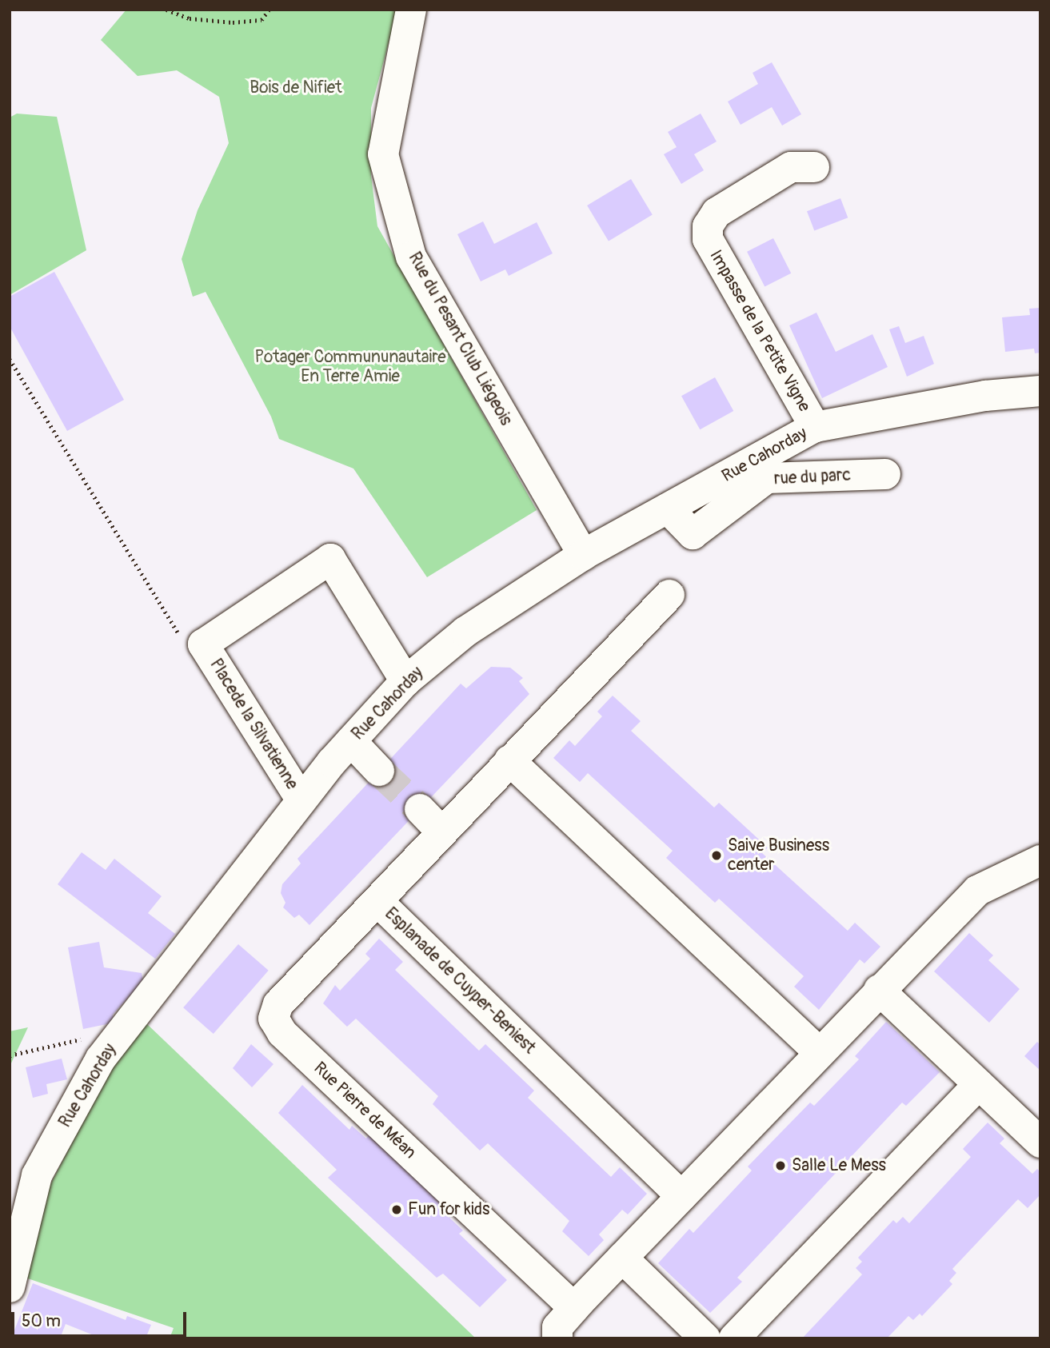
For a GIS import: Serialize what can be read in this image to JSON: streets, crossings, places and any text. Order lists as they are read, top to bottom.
{
  "streets": {
    "street": [
      "Impasse de la Petite Vigne",
      "Rue du Pesant Club Liégeois",
      "Rue Cahorday",
      "rue du parc",
      "Placede la Silvatienne",
      "Esplanade de Cuyper-Beniest",
      "Rue Pierre de Méan"
    ]
  },
  "crossings": [
    ["Impasse de la Petite Vigne", "Rue Cahorday"],
    ["Rue du Pesant Club Liégeois", "Rue Cahorday"],
    ["Rue Cahorday", "rue du parc"],
    ["Rue Cahorday", "Placede la Silvatienne"],
    ["Esplanade de Cuyper-Beniest", "Rue Pierre de Méan"]
  ],
  "parks": ["Bois de Nifiet", "Potager Commununautaire En Terre Amie"],
  "places": ["Saive Business center", "Salle Le Mess", "Fun for kids"],
  "scale_bar": "50 m"
}
